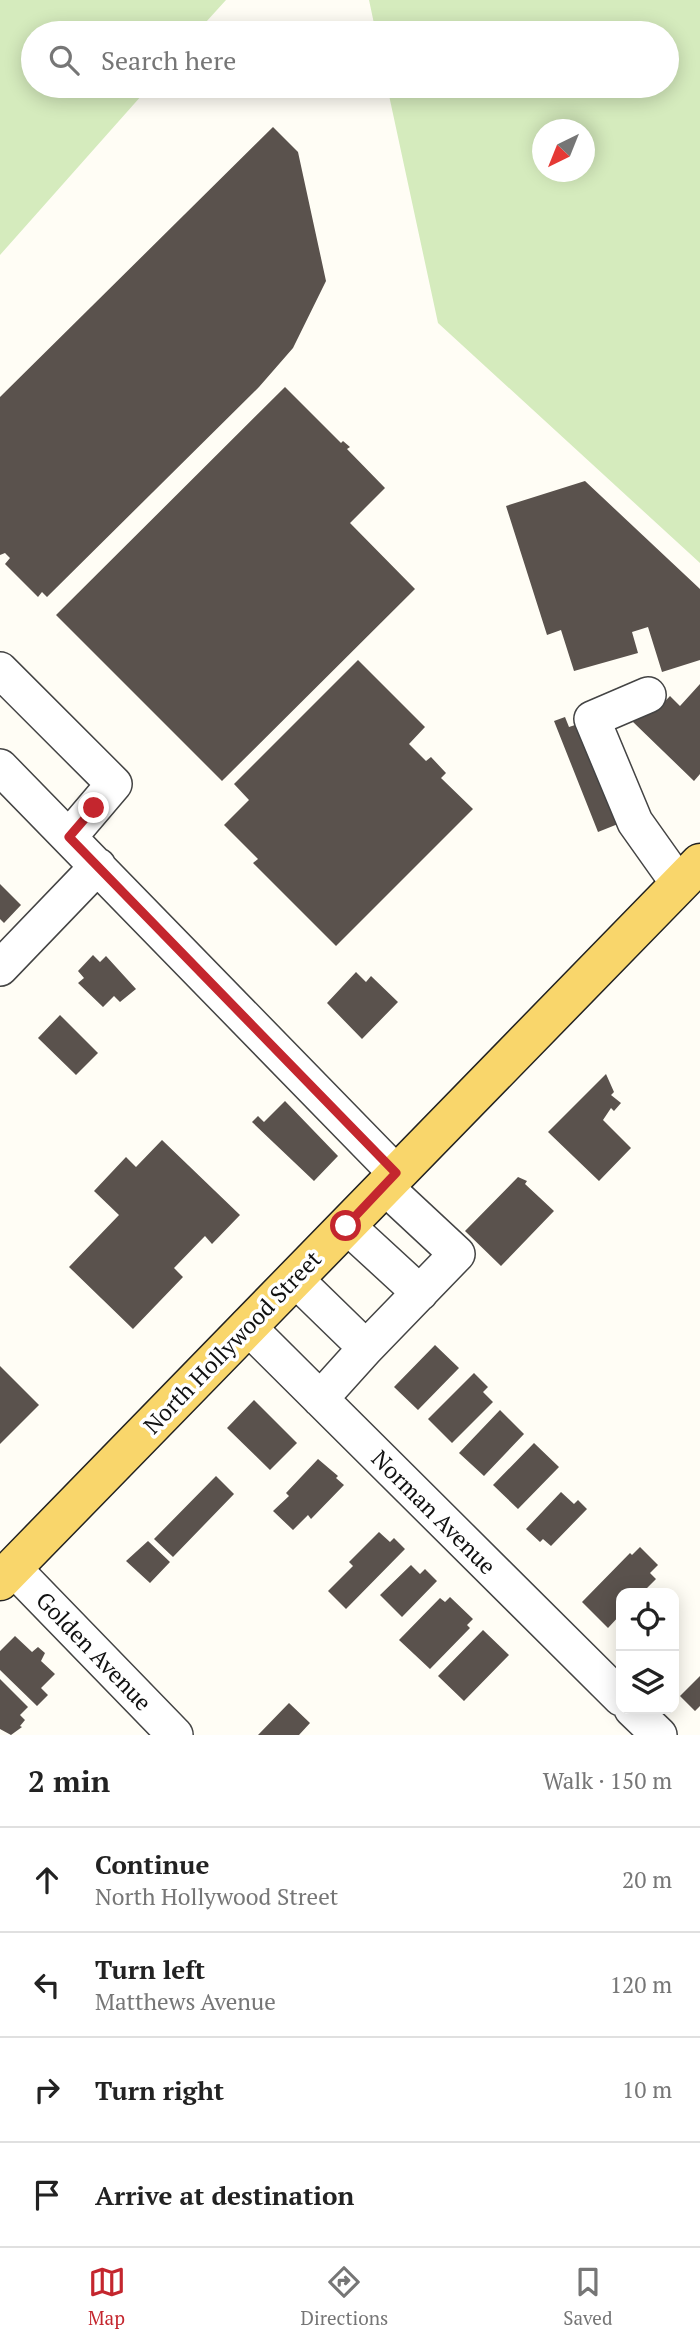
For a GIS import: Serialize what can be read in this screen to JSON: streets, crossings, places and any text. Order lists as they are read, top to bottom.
{
  "streets": {
    "main road": ["North Hollywood Street"],
    "street": ["Norman Avenue", "Golden Avenue"]
  },
  "crossings": [
    ["North Hollywood Street", "Norman Avenue"],
    ["North Hollywood Street", "Golden Avenue"]
  ],
  "north": "bottom left",
  "page": {
    "search": "Search here",
    "heading": ["2 min", "Walk · 150 m"],
    "list": [
      ["Continue", "North Hollywood Street", "20 m"],
      ["Turn left", "Matthews Avenue", "120 m"],
      ["Turn right", "10 m"],
      "Arrive at destination"
    ],
    "nav": ["Map", "Directions", "Saved"]
  }
}
